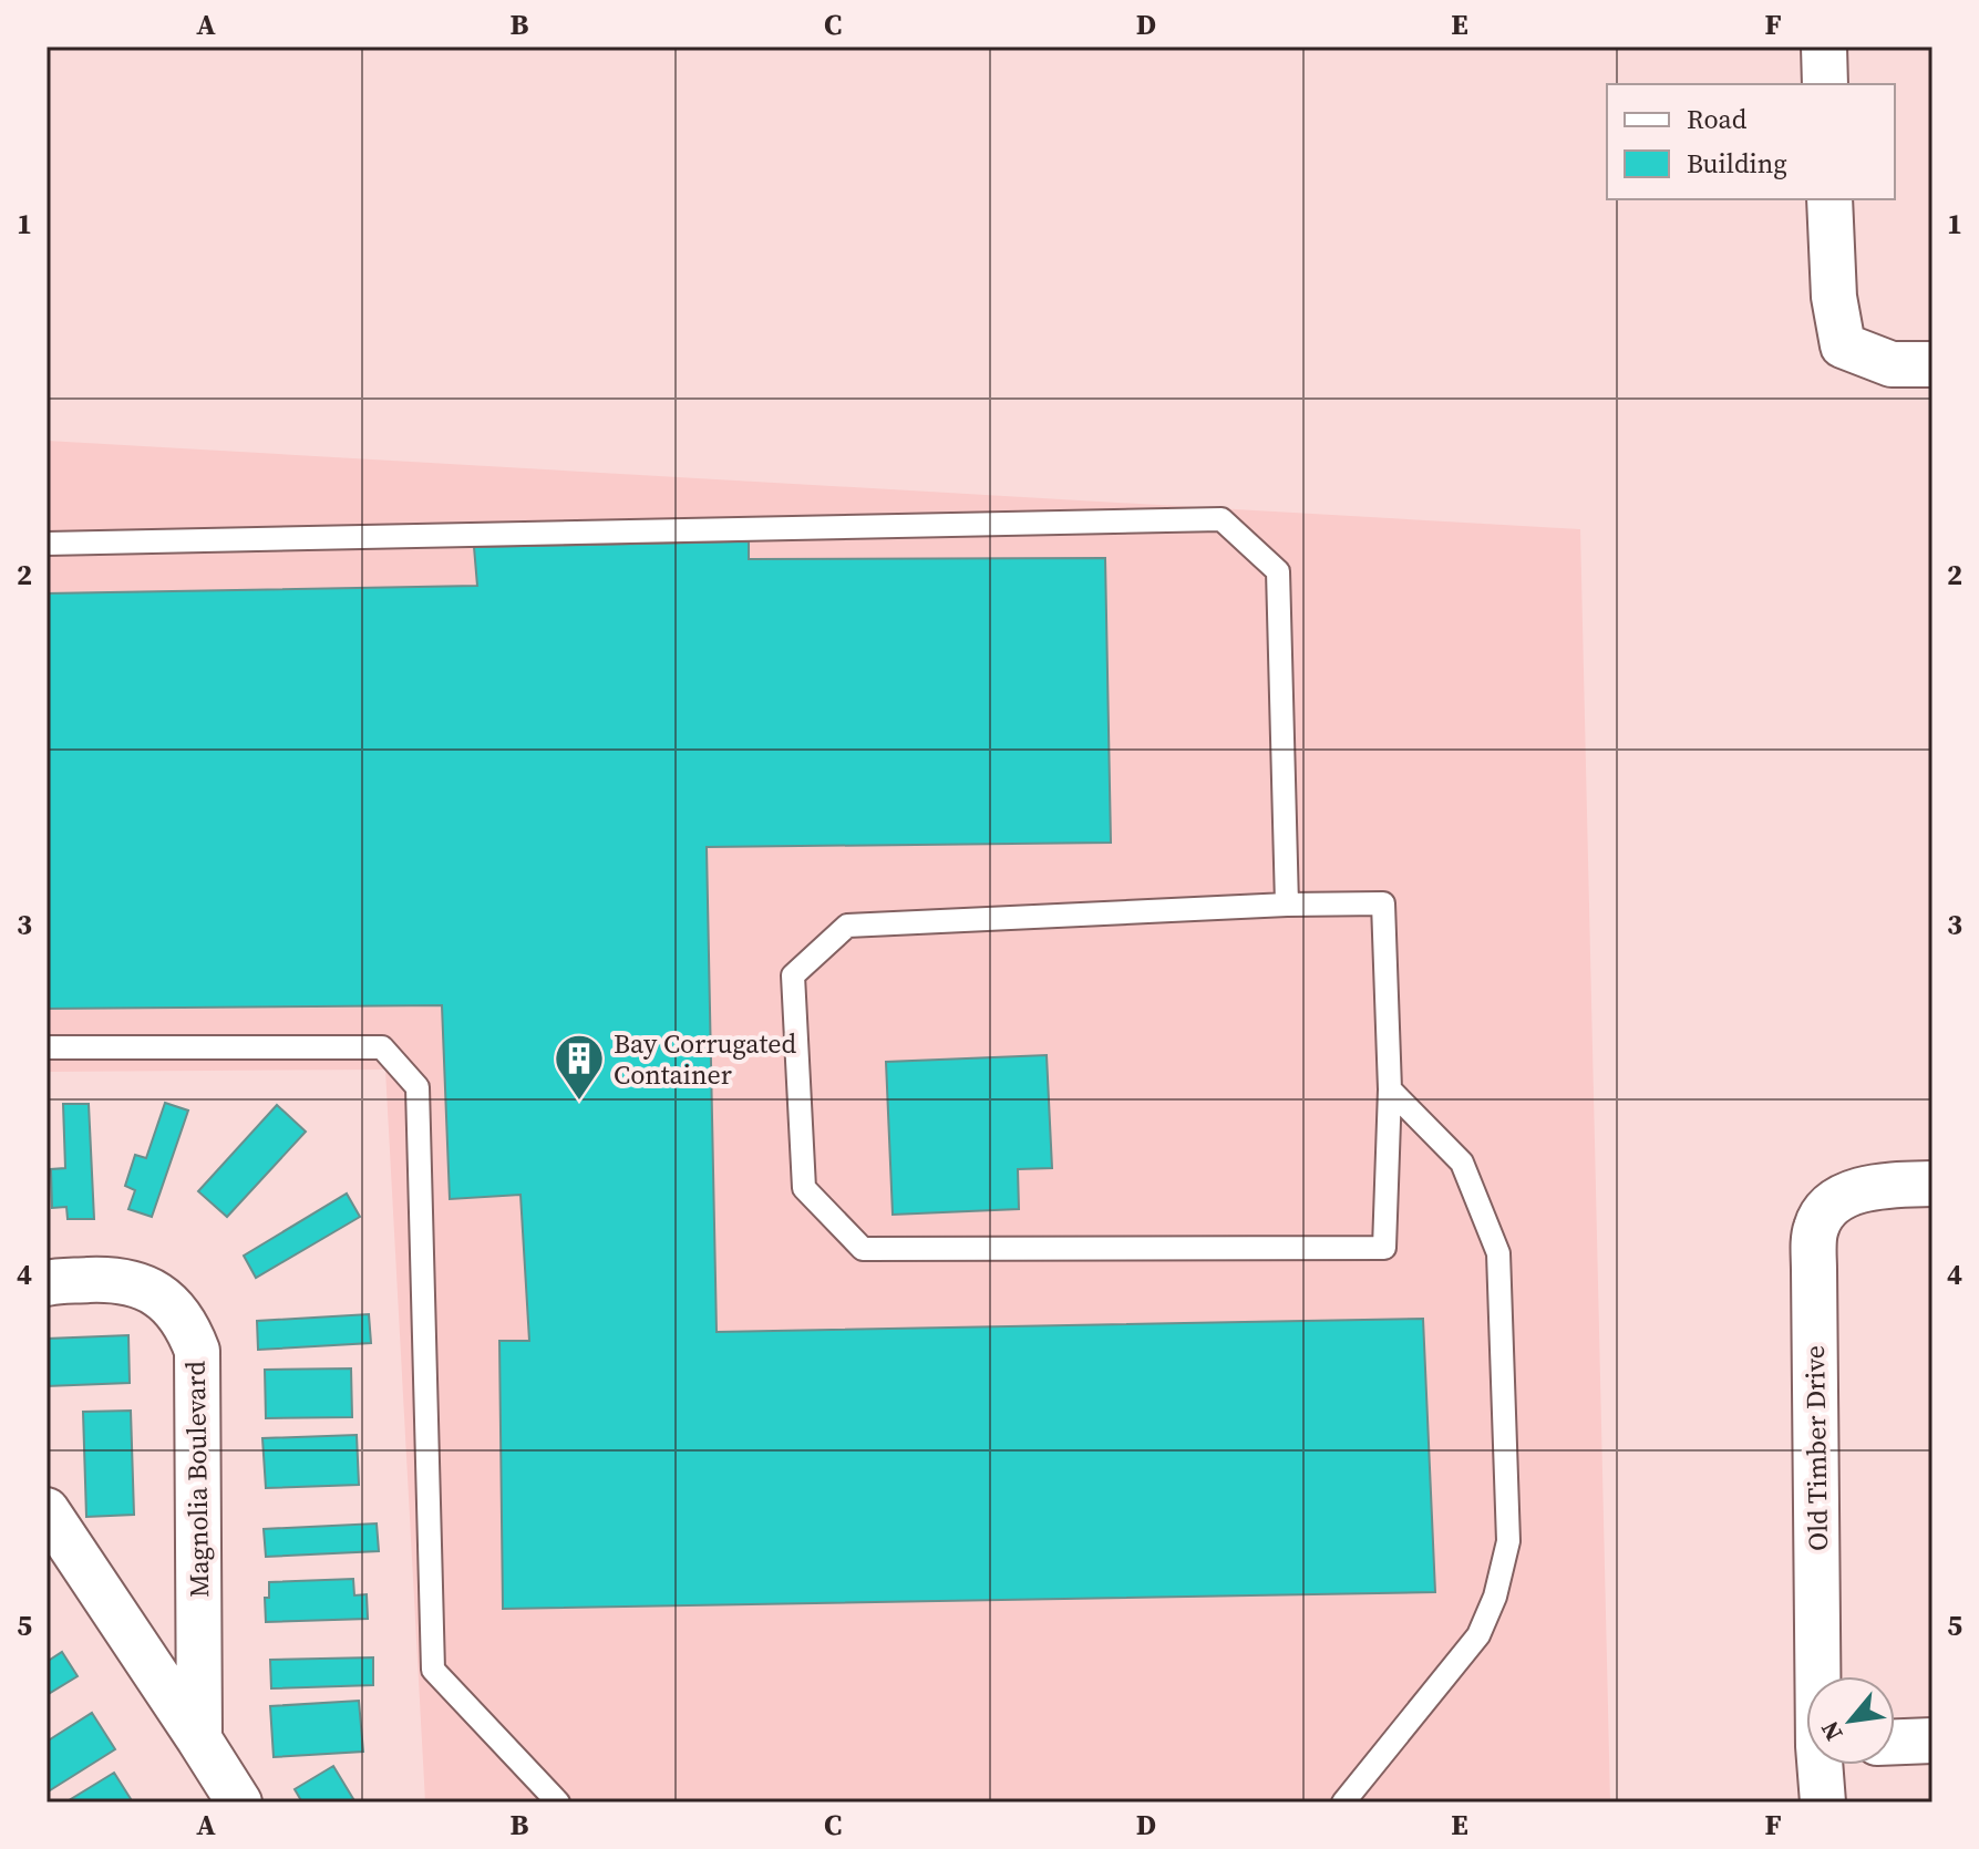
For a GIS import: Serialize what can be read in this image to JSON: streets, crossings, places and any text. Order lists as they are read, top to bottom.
{
  "streets": {
    "street": ["Old Timber Drive", "Magnolia Boulevard"]
  },
  "places": {
    "building": ["Bay Corrugated Container"]
  },
  "legend": ["Road", "Building"],
  "north": "bottom left",
  "grid": {
    "columns": [
      "A",
      "B",
      "C",
      "D",
      "E",
      "F"
    ],
    "rows": [
      "1",
      "2",
      "3",
      "4",
      "5"
    ]
  }
}
